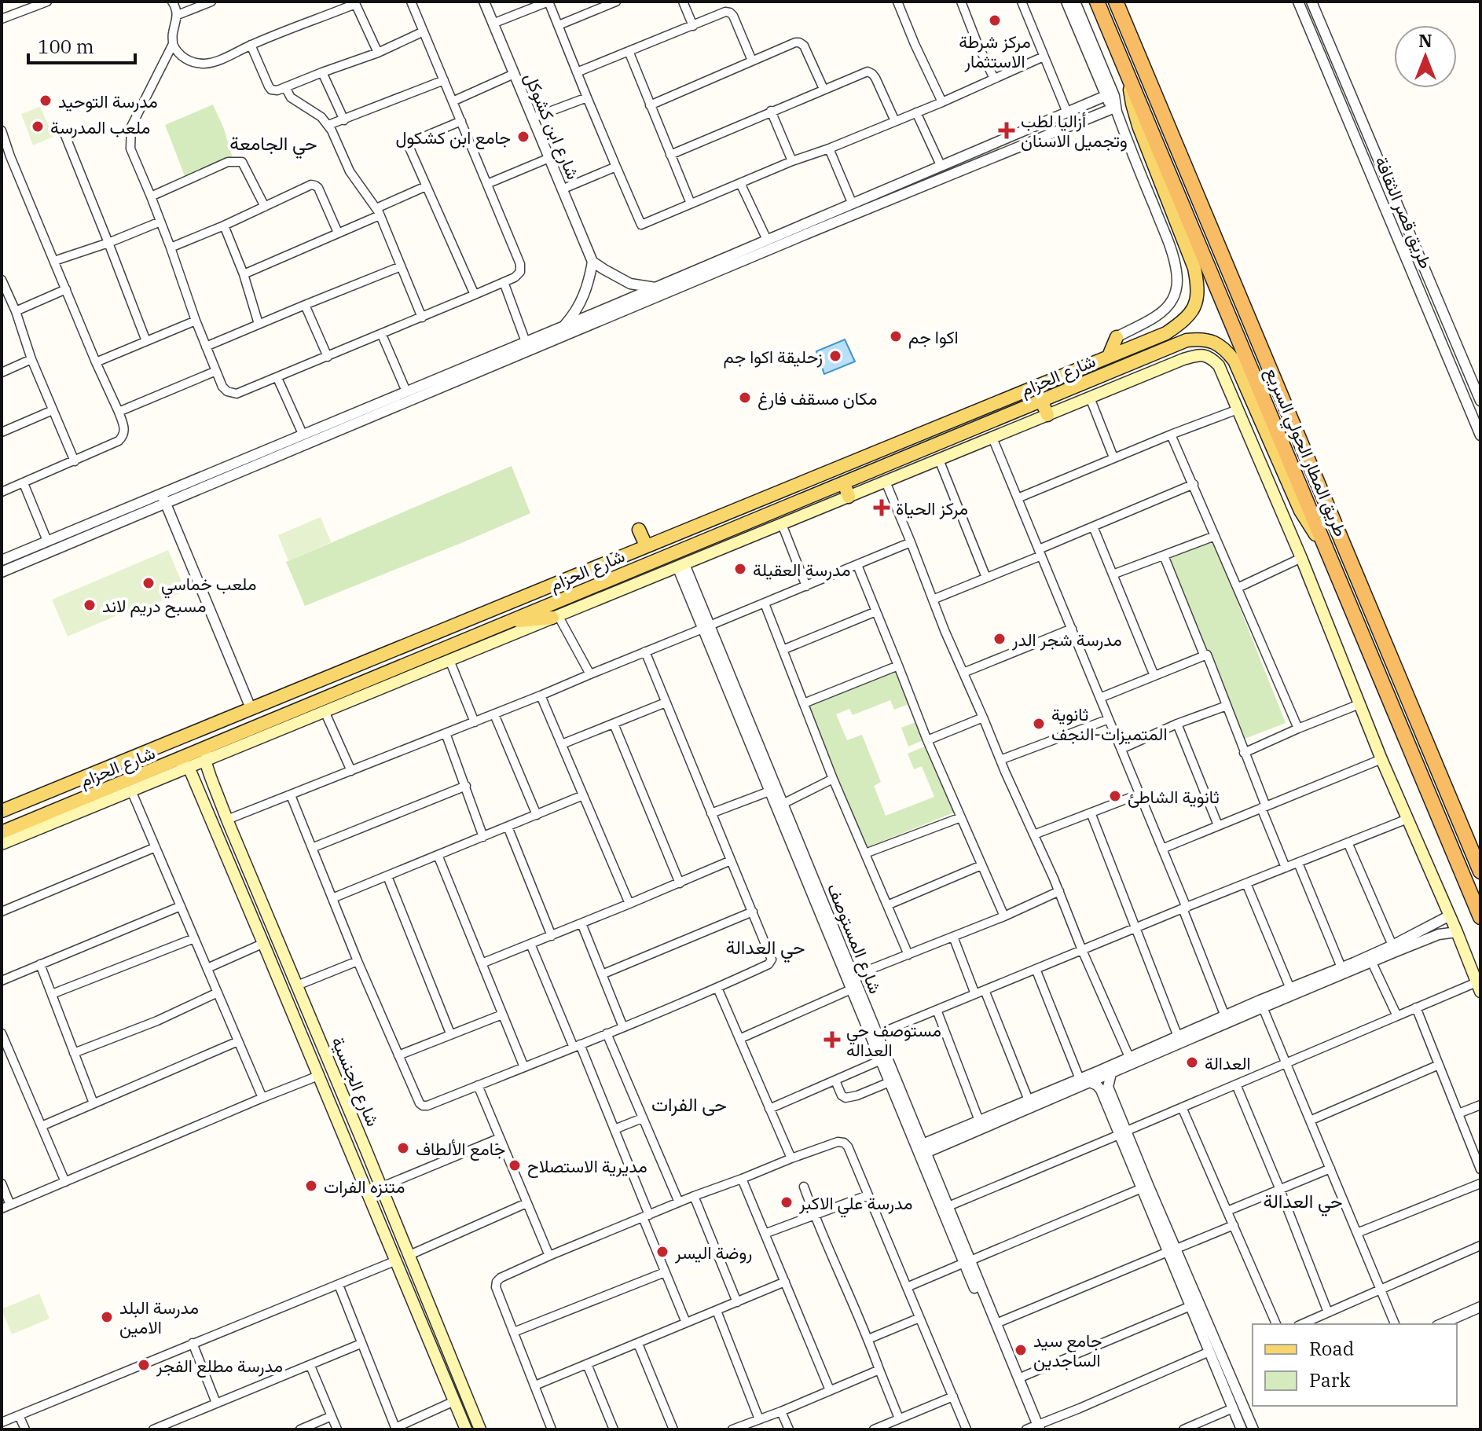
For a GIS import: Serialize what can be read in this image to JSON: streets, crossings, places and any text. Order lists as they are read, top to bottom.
{
  "streets": {
    "highway": ["طريق المطار الحولي السريع"],
    "main road": ["شارع الحزام", "شارع الجنسية"],
    "street": ["شارع ابن كشوكل", "طريق قصر الثقافة", "شارع المستوصف"]
  },
  "crossings": [
    ["شارع الحزام", "طريق المطار الحولي السريع"]
  ],
  "districts": [
    "حي الجامعة",
    "حي العدالة",
    "حی الفرات",
    "حي العدالة"
  ],
  "places": {
    "other": [
      "مركز شرطة الاستثمار",
      "مدرسة التوحيد",
      "ملعب المدرسة",
      "جامع ابن كشكول",
      "اكوا جم",
      "زحليقة اكوا جم",
      "مكان مسقف فارغ",
      "مدرسة العقيلة",
      "ملعب خماسي",
      "مسبح دريم لاند",
      "مدرسة شجر الدر",
      "ثانوية المتميزات-النجف",
      "ثانوية الشاطئ",
      "العدالة",
      "جامع الألطاف",
      "مديرية الاستصلاح",
      "متنزه الفرات",
      "مدرسة علي الاكبر",
      "روضة اليسر",
      "مدرسة البلد الامين",
      "جامع سيد الساجدين",
      "مدرسة مطلع الفجر"
    ],
    "health": ["أزاليا لطب وتجميل الاسنان", "مركز الحياة", "مستوصف حي العداله"]
  },
  "legend": ["Road", "Park"],
  "scale_bar": "100 m",
  "north": "top"
}
